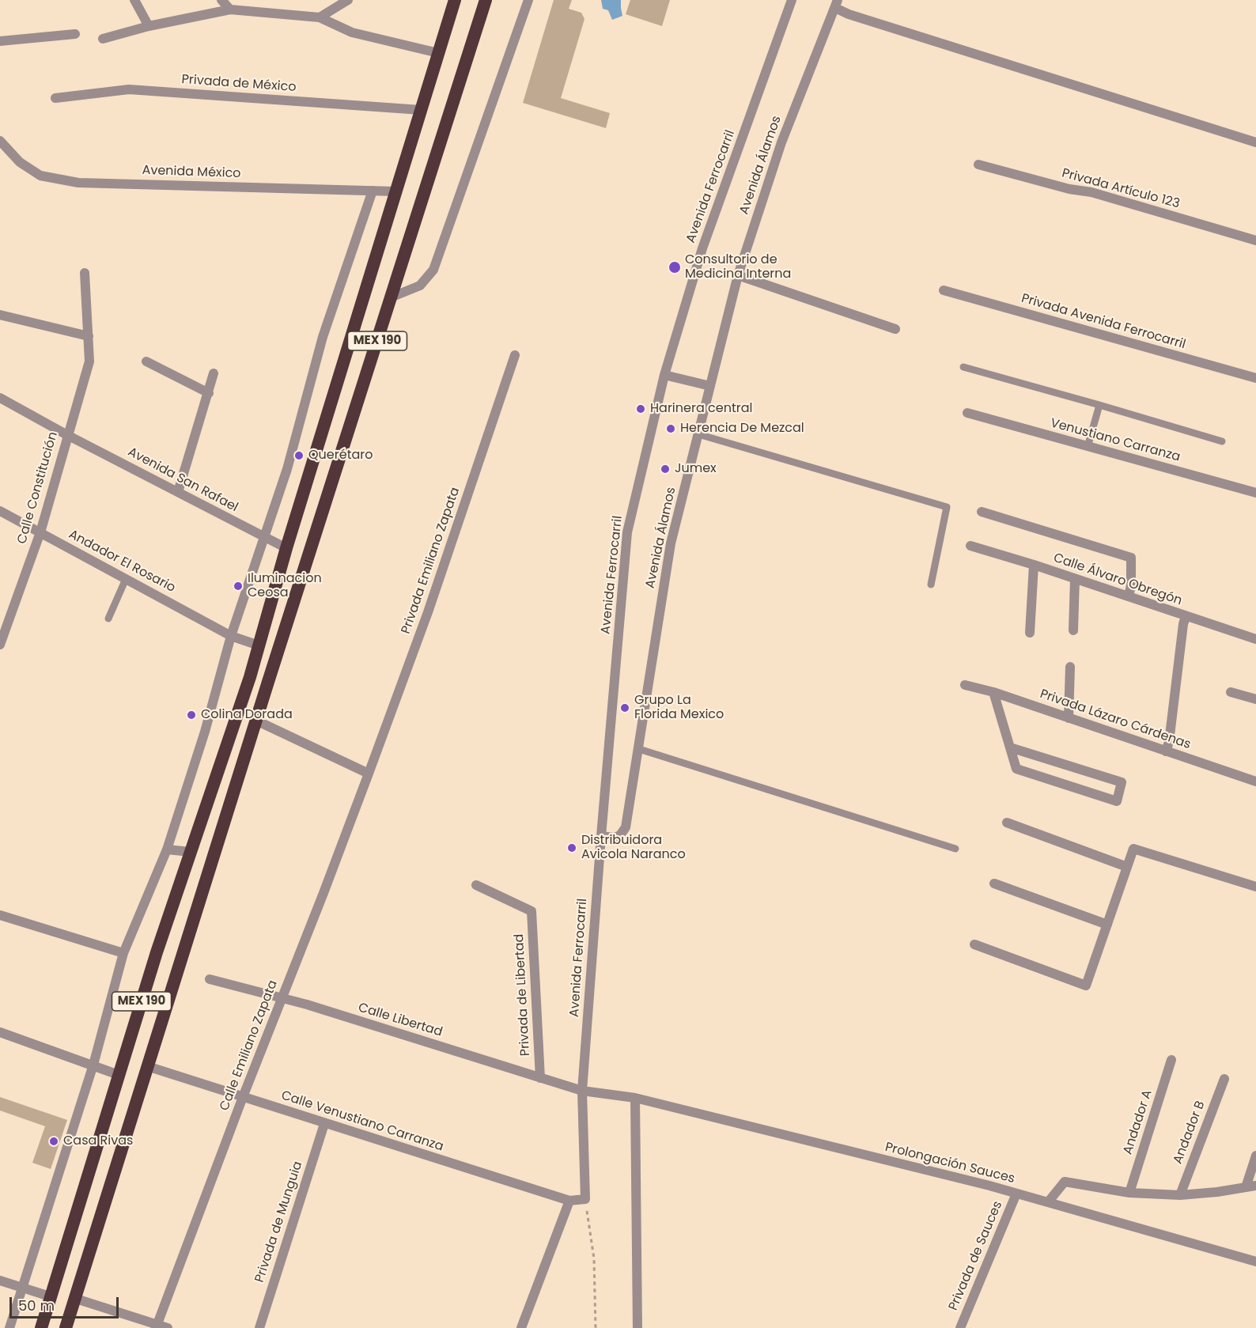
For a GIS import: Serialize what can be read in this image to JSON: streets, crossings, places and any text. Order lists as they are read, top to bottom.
{
  "streets": {
    "highway": ["MEX 190"],
    "street": [
      "Privada de México",
      "Avenida Álamos",
      "Avenida México",
      "Avenida Ferrocarril",
      "Privada Artículo 123",
      "Privada Avenida Ferrocarril",
      "Venustiano Carranza",
      "Avenida San Rafael",
      "Calle Constitución",
      "Privada Emiliano Zapata",
      "Andador El Rosario",
      "Calle Álvaro Obregón",
      "Privada Lázaro Cárdenas",
      "Privada de Libertad",
      "Calle Libertad",
      "Calle Emiliano Zapata",
      "Calle Venustiano Carranza",
      "Andador A",
      "Andador B",
      "Prolongación Sauces",
      "Privada de Munguia",
      "Privada de Sauces"
    ]
  },
  "crossings": [
    ["Privada de México", "MEX 190"],
    ["Avenida Álamos", "Avenida Ferrocarril"],
    ["Avenida México", "MEX 190"],
    ["Avenida Ferrocarril", "Calle Libertad"],
    ["Avenida Ferrocarril", "Prolongación Sauces"],
    ["MEX 190", "Avenida San Rafael"],
    ["MEX 190", "Andador El Rosario"],
    ["MEX 190", "Calle Venustiano Carranza"],
    ["Avenida San Rafael", "Calle Constitución"],
    ["Calle Constitución", "Andador El Rosario"],
    ["Privada Emiliano Zapata", "Calle Emiliano Zapata"],
    ["Privada de Libertad", "Calle Libertad"],
    ["Calle Libertad", "Calle Emiliano Zapata"],
    ["Calle Libertad", "Prolongación Sauces"],
    ["Calle Emiliano Zapata", "Calle Venustiano Carranza"],
    ["Calle Venustiano Carranza", "Privada de Munguia"],
    ["Prolongación Sauces", "Privada de Sauces"]
  ],
  "places": [
    "Consultorio de Medicina Interna",
    "Harinera central",
    "Herencia De Mezcal",
    "Querétaro",
    "Jumex",
    "Iluminacion Ceosa",
    "Grupo La Florida Mexico",
    "Colina Dorada",
    "Distribuidora Avicola Naranco",
    "Casa Rivas"
  ],
  "scale_bar": "50 m"
}
